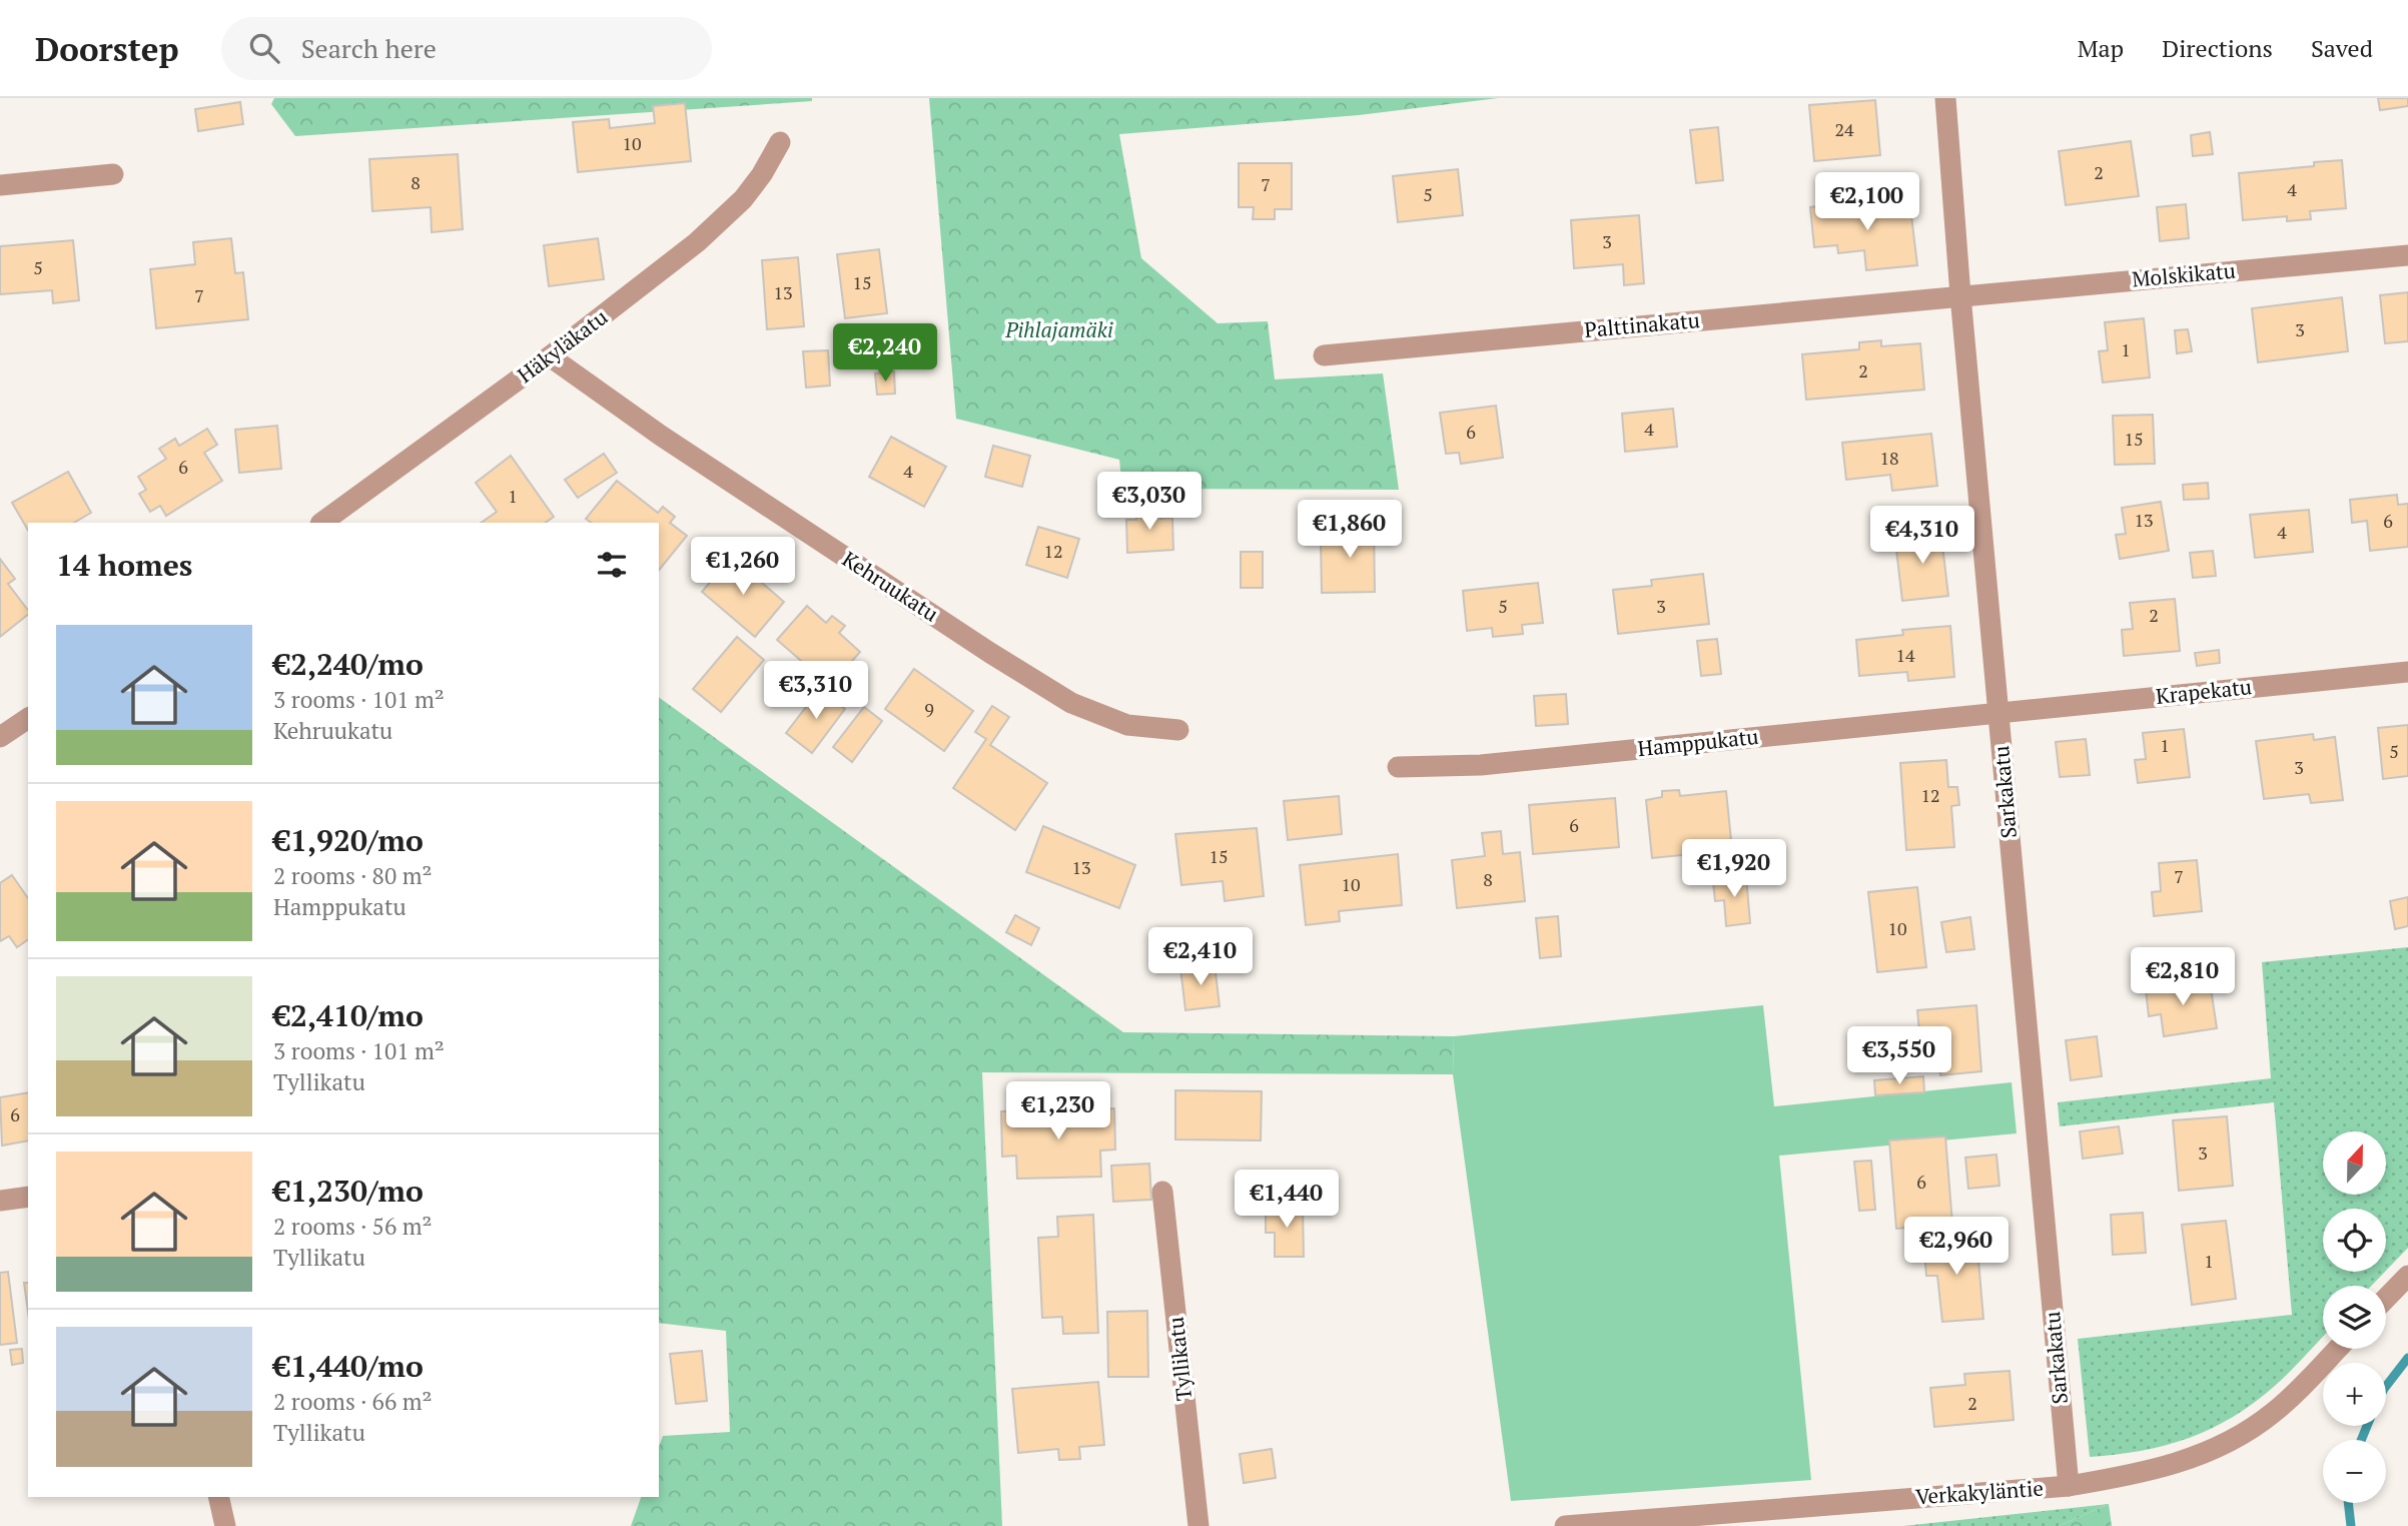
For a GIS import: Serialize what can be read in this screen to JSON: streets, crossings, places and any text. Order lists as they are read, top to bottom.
{
  "streets": {
    "street": [
      "Molskikatu",
      "Palttinakatu",
      "Häkyläkatu",
      "Kehruukatu",
      "Krapekatu",
      "Hamppukatu",
      "Sarkakatu",
      "Tyllikatu",
      "Verkakyläntie"
    ]
  },
  "crossings": [
    ["Molskikatu", "Palttinakatu"],
    ["Molskikatu", "Sarkakatu"],
    ["Palttinakatu", "Sarkakatu"],
    ["Häkyläkatu", "Kehruukatu"],
    ["Krapekatu", "Hamppukatu"],
    ["Krapekatu", "Sarkakatu"],
    ["Hamppukatu", "Sarkakatu"],
    ["Sarkakatu", "Verkakyläntie"]
  ],
  "parks": ["Pihlajamäki"],
  "house_numbers": [
    "24",
    "10",
    "2",
    "8",
    "7",
    "4",
    "5",
    "3",
    "5",
    "15",
    "13",
    "7",
    "3",
    "1",
    "2",
    "4",
    "6",
    "15",
    "18",
    "6",
    "4",
    "1",
    "13",
    "6",
    "4",
    "12",
    "5",
    "3",
    "2",
    "14",
    "9",
    "1",
    "5",
    "3",
    "12",
    "6",
    "15",
    "13",
    "7",
    "8",
    "10",
    "10",
    "6",
    "3",
    "6",
    "1",
    "2"
  ],
  "north": "top",
  "page": {
    "header": "Doorstep",
    "search": "Search here",
    "nav": ["Map", "Directions", "Saved"],
    "price": [
      "€2,100",
      "€2,240",
      "€3,030",
      "€1,860",
      "€4,310",
      "€1,260",
      "€3,310",
      "€1,920",
      "€2,410",
      "€2,810",
      "€3,550",
      "€1,230",
      "€1,440",
      "€2,960"
    ],
    "heading": "14 homes",
    "list": [
      {
        "name": "€2,240/mo",
        "note": "3 rooms · 101 m² · Kehruukatu"
      },
      {
        "name": "€1,920/mo",
        "note": "2 rooms · 80 m² · Hamppukatu"
      },
      {
        "name": "€2,410/mo",
        "note": "3 rooms · 101 m² · Tyllikatu"
      },
      {
        "name": "€1,230/mo",
        "note": "2 rooms · 56 m² · Tyllikatu"
      },
      {
        "name": "€1,440/mo",
        "note": "2 rooms · 66 m² · Tyllikatu"
      }
    ],
    "map_buttons": ["+", "−"]
  }
}
